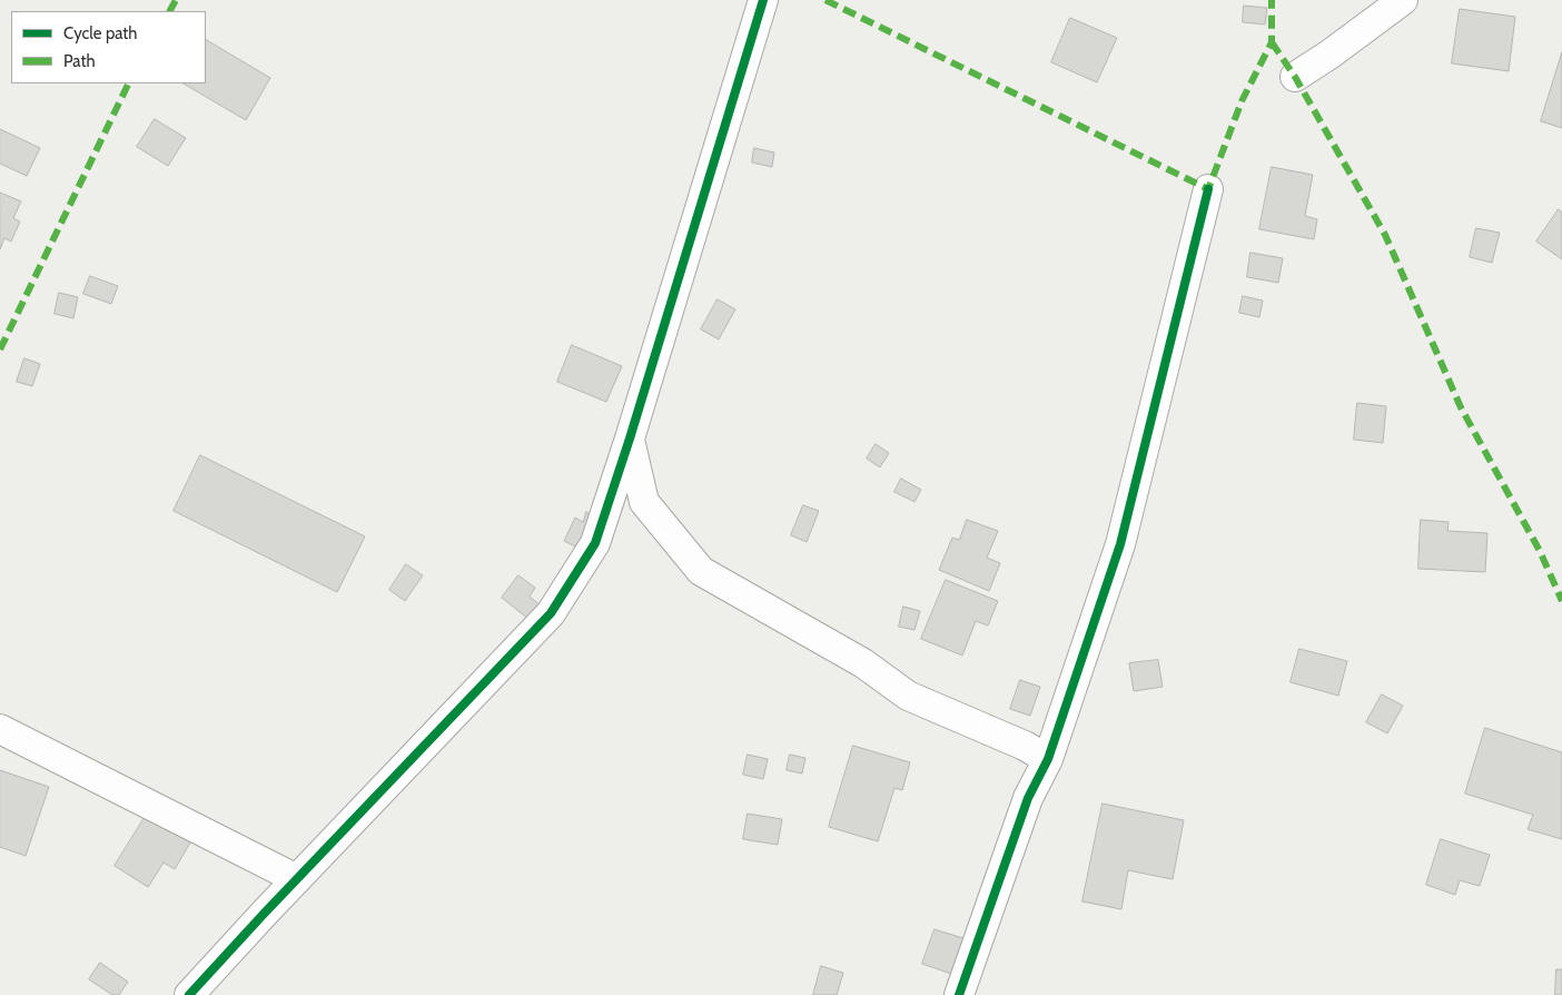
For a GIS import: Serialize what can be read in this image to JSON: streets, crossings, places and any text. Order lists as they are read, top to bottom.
{
  "legend": ["Cycle path", "Path"]
}
